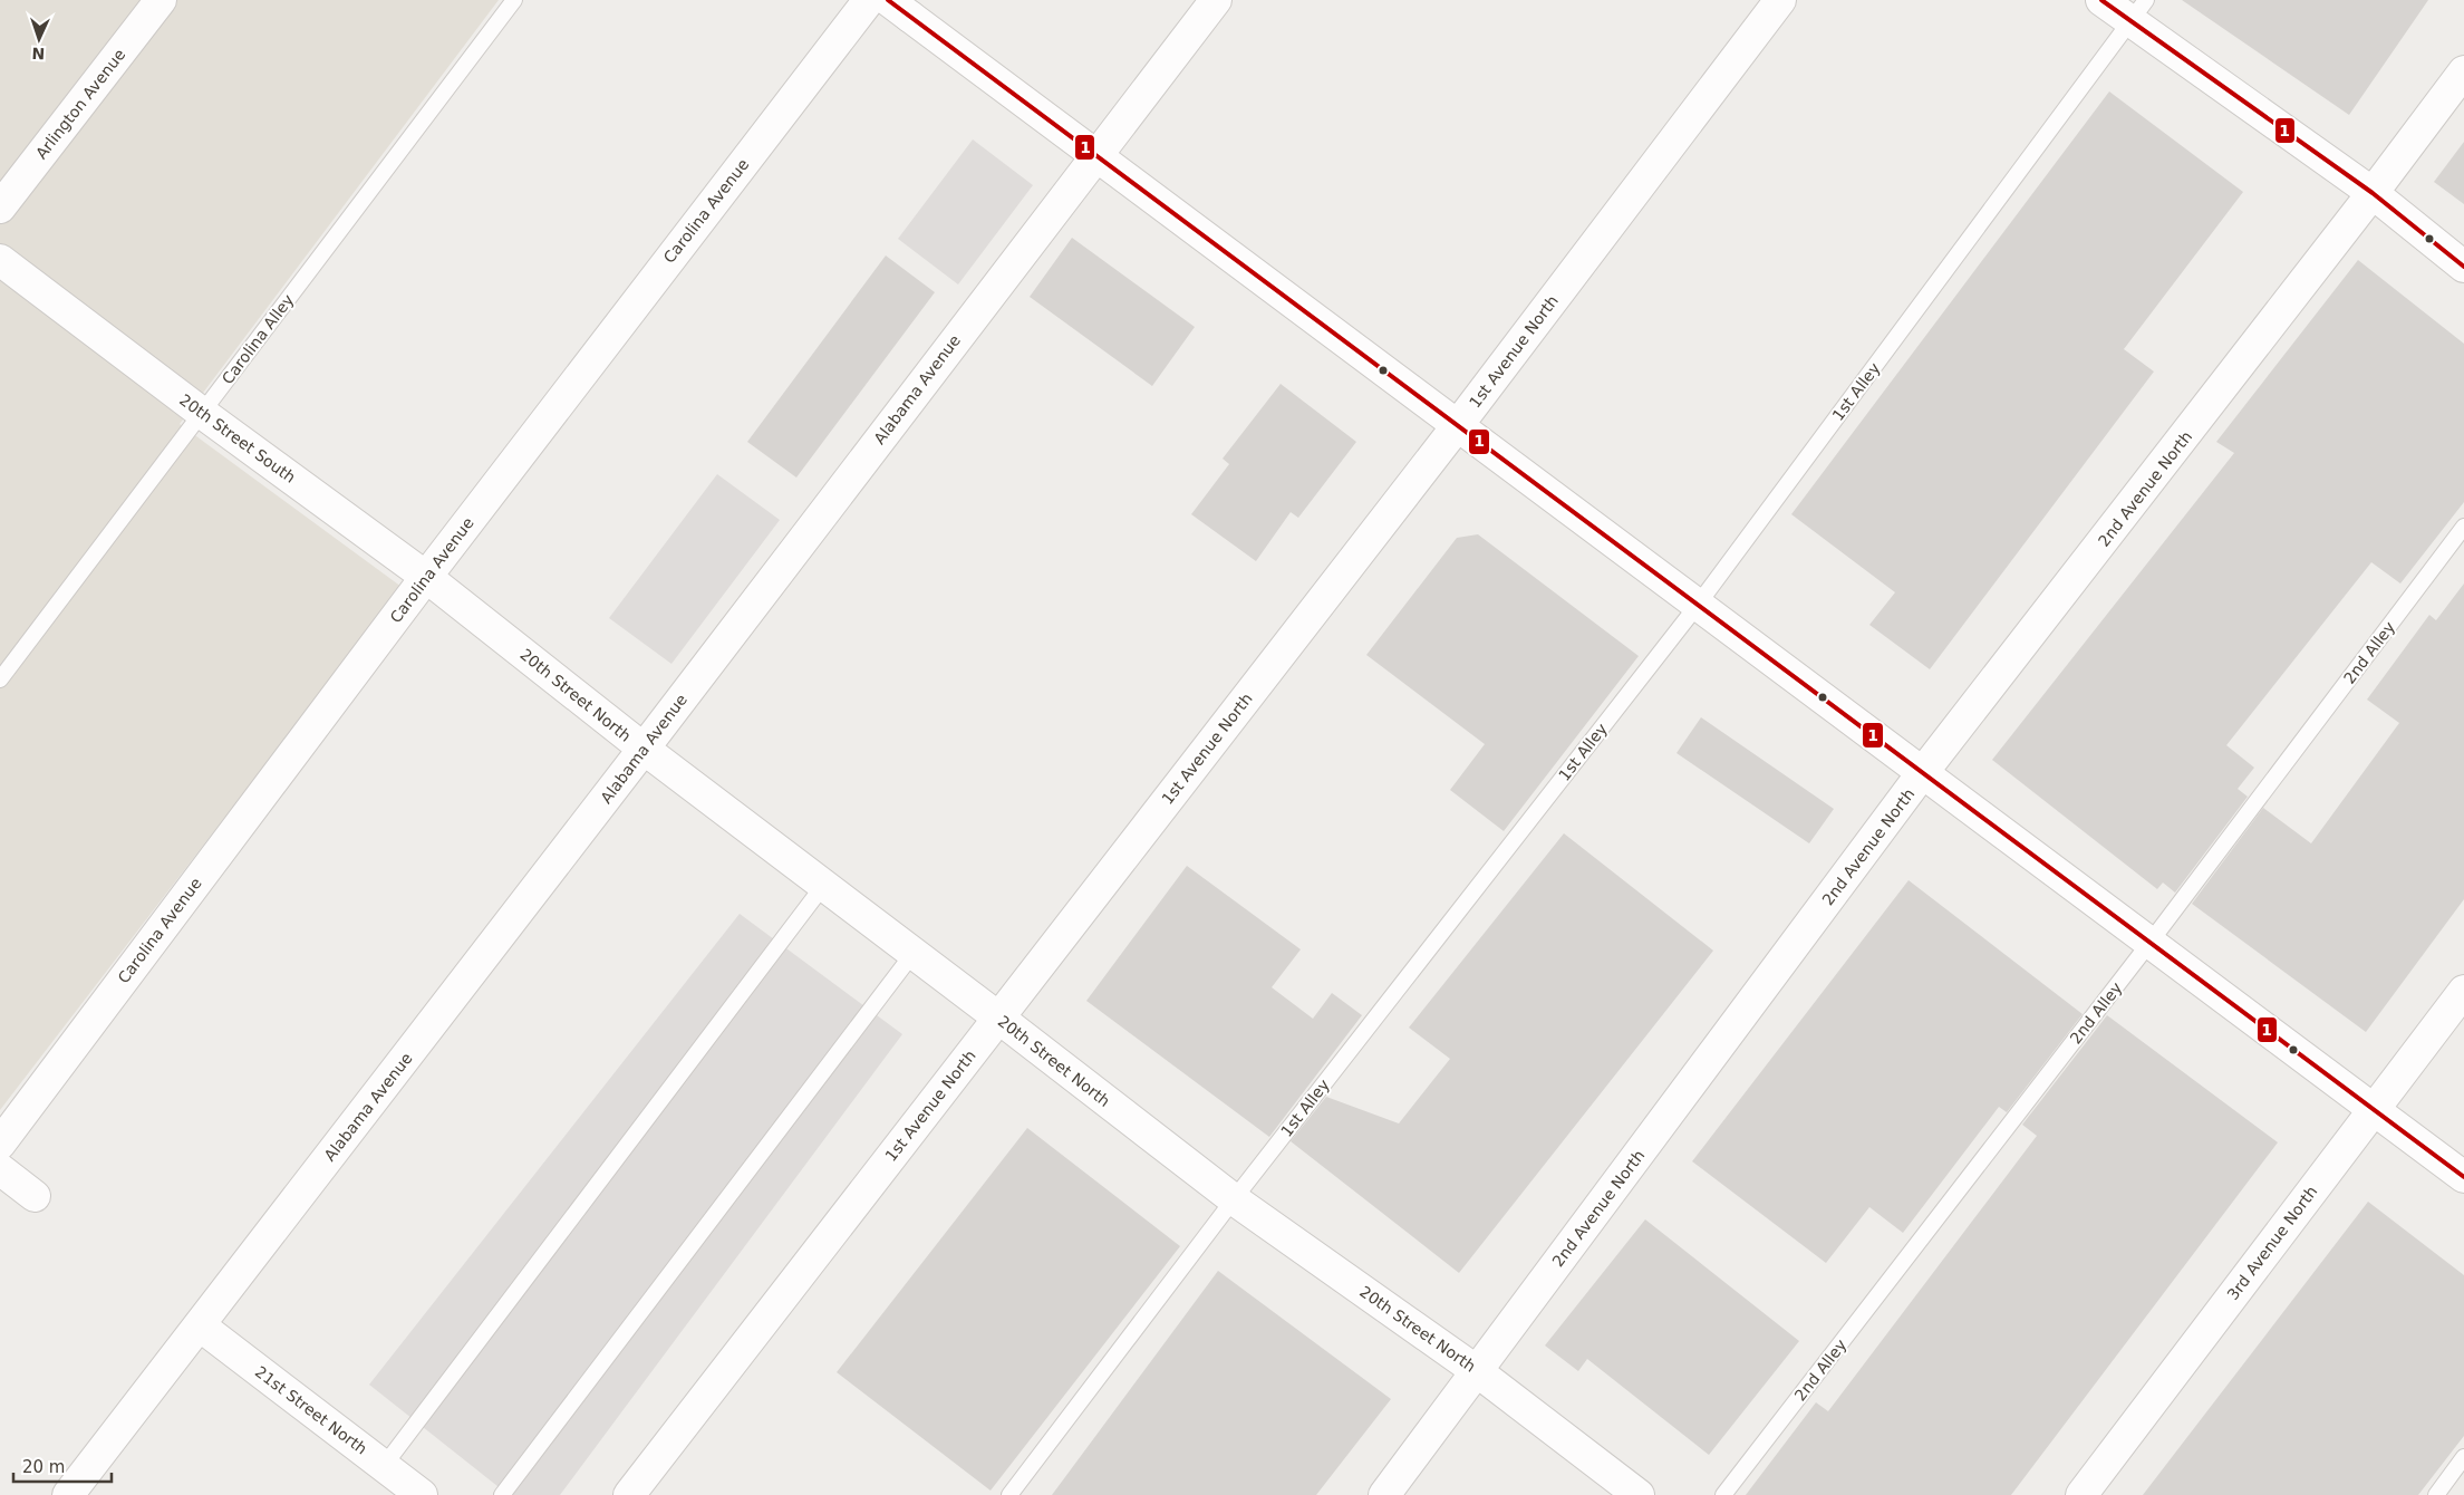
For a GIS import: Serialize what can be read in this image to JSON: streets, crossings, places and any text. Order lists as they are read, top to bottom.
{
  "streets": {
    "street": [
      "Arlington Avenue",
      "Carolina Avenue",
      "1st Avenue North",
      "Alabama Avenue",
      "20th Street South",
      "2nd Avenue North",
      "20th Street North",
      "3rd Avenue North",
      "21st Street North"
    ],
    "lane": ["Carolina Alley", "1st Alley", "2nd Alley"]
  },
  "crossings": [
    ["Carolina Avenue", "20th Street South"],
    ["Carolina Alley", "20th Street South"],
    ["1st Avenue North", "20th Street North"],
    ["Alabama Avenue", "20th Street North"],
    ["Alabama Avenue", "21st Street North"],
    ["1st Alley", "20th Street North"],
    ["20th Street South", "20th Street North"],
    ["2nd Avenue North", "20th Street North"]
  ],
  "lines": ["transit line 1"],
  "scale_bar": "20 m",
  "north": "bottom"
}
